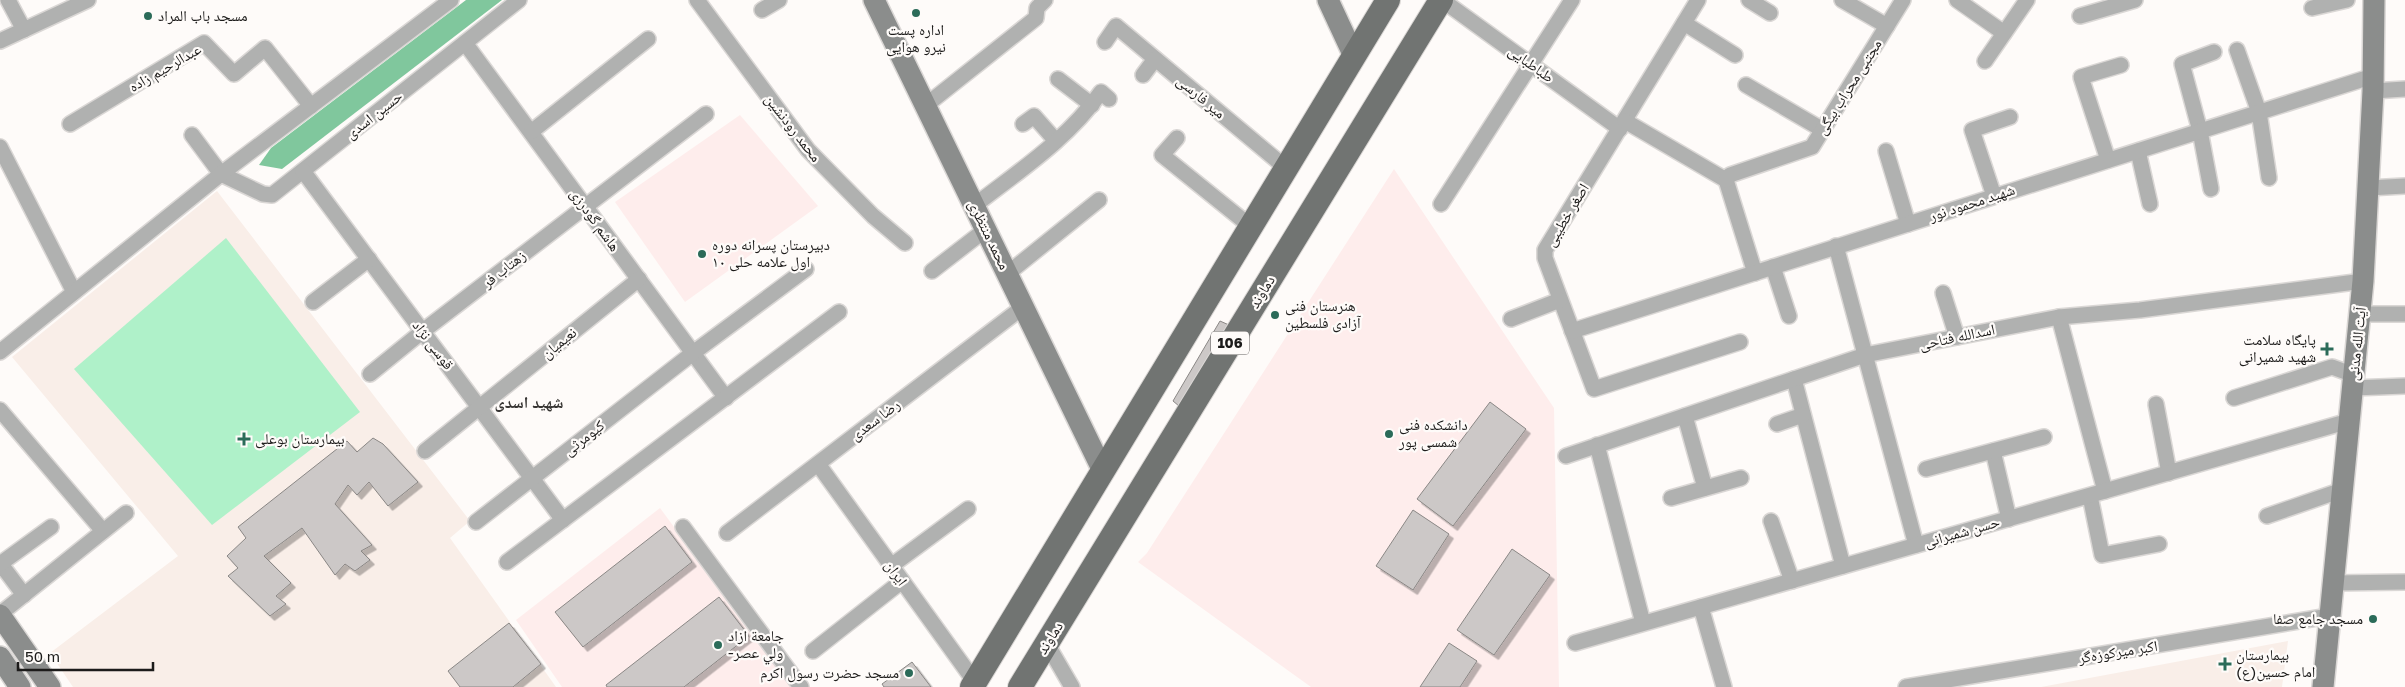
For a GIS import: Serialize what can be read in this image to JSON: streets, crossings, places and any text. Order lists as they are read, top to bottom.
{
  "streets": {
    "main road": [
      "محمد منتظری",
      "دماوند",
      "106",
      "آیت الله مدنی"
    ],
    "street": [
      "طباطبایی",
      "عبدالرحیم زاده",
      "مجتبی محراب بیگی",
      "میر فارسی",
      "حسین اسدی",
      "محمد رودنشین",
      "شهید محمود نور",
      "اصغر خطیبی",
      "هاشم گودرزی",
      "زهتاب فر",
      "اسدالله فتاحی",
      "نعیمیان",
      "قوسی نژاد",
      "رضا سعدی",
      "کیومرثی",
      "حسن شمیرانی",
      "ایران",
      "اکبر میرکوزه‌گر"
    ]
  },
  "crossings": [
    ["طباطبایی", "مجتبی محراب بیگی"],
    ["طباطبایی", "اصغر خطیبی"],
    ["طباطبایی", "دماوند"],
    ["میر فارسی", "106"],
    ["حسین اسدی", "هاشم گودرزی"],
    ["حسین اسدی", "قوسی نژاد"],
    ["شهید محمود نور", "اصغر خطیبی"],
    ["شهید محمود نور", "آیت الله مدنی"],
    ["هاشم گودرزی", "زهتاب فر"],
    ["هاشم گودرزی", "نعیمیان"],
    ["هاشم گودرزی", "کیومرثی"],
    ["محمد منتظری", "106"],
    ["محمد منتظری", "رضا سعدی"],
    ["زهتاب فر", "قوسی نژاد"],
    ["اسدالله فتاحی", "آیت الله مدنی"],
    ["نعیمیان", "قوسی نژاد"],
    ["106", "ایران"],
    ["آیت الله مدنی", "حسن شمیرانی"],
    ["آیت الله مدنی", "اکبر میرکوزه‌گر"],
    ["قوسی نژاد", "کیومرثی"],
    ["رضا سعدی", "ایران"]
  ],
  "districts": ["شهید اسدی"],
  "places": {
    "other": [
      "اداره پست نیرو هوایی",
      "مسجد باب المراد",
      "دبیرستان پسرانه دوره اول علامه حلی ۱۰",
      "هنرستان فنی آزادی فلسطین",
      "دانشکده فنی شمسی پور",
      "مسجد جامع صفا",
      "جامعة ازاد -ولي عصر",
      "مسجد حضرت رسول اکرم"
    ],
    "health": ["پایگاه سلامت شهید شمیرانی", "بیمارستان بوعلی", "بیمارستان امام حسین(ع)"]
  },
  "scale_bar": "50 m"
}
